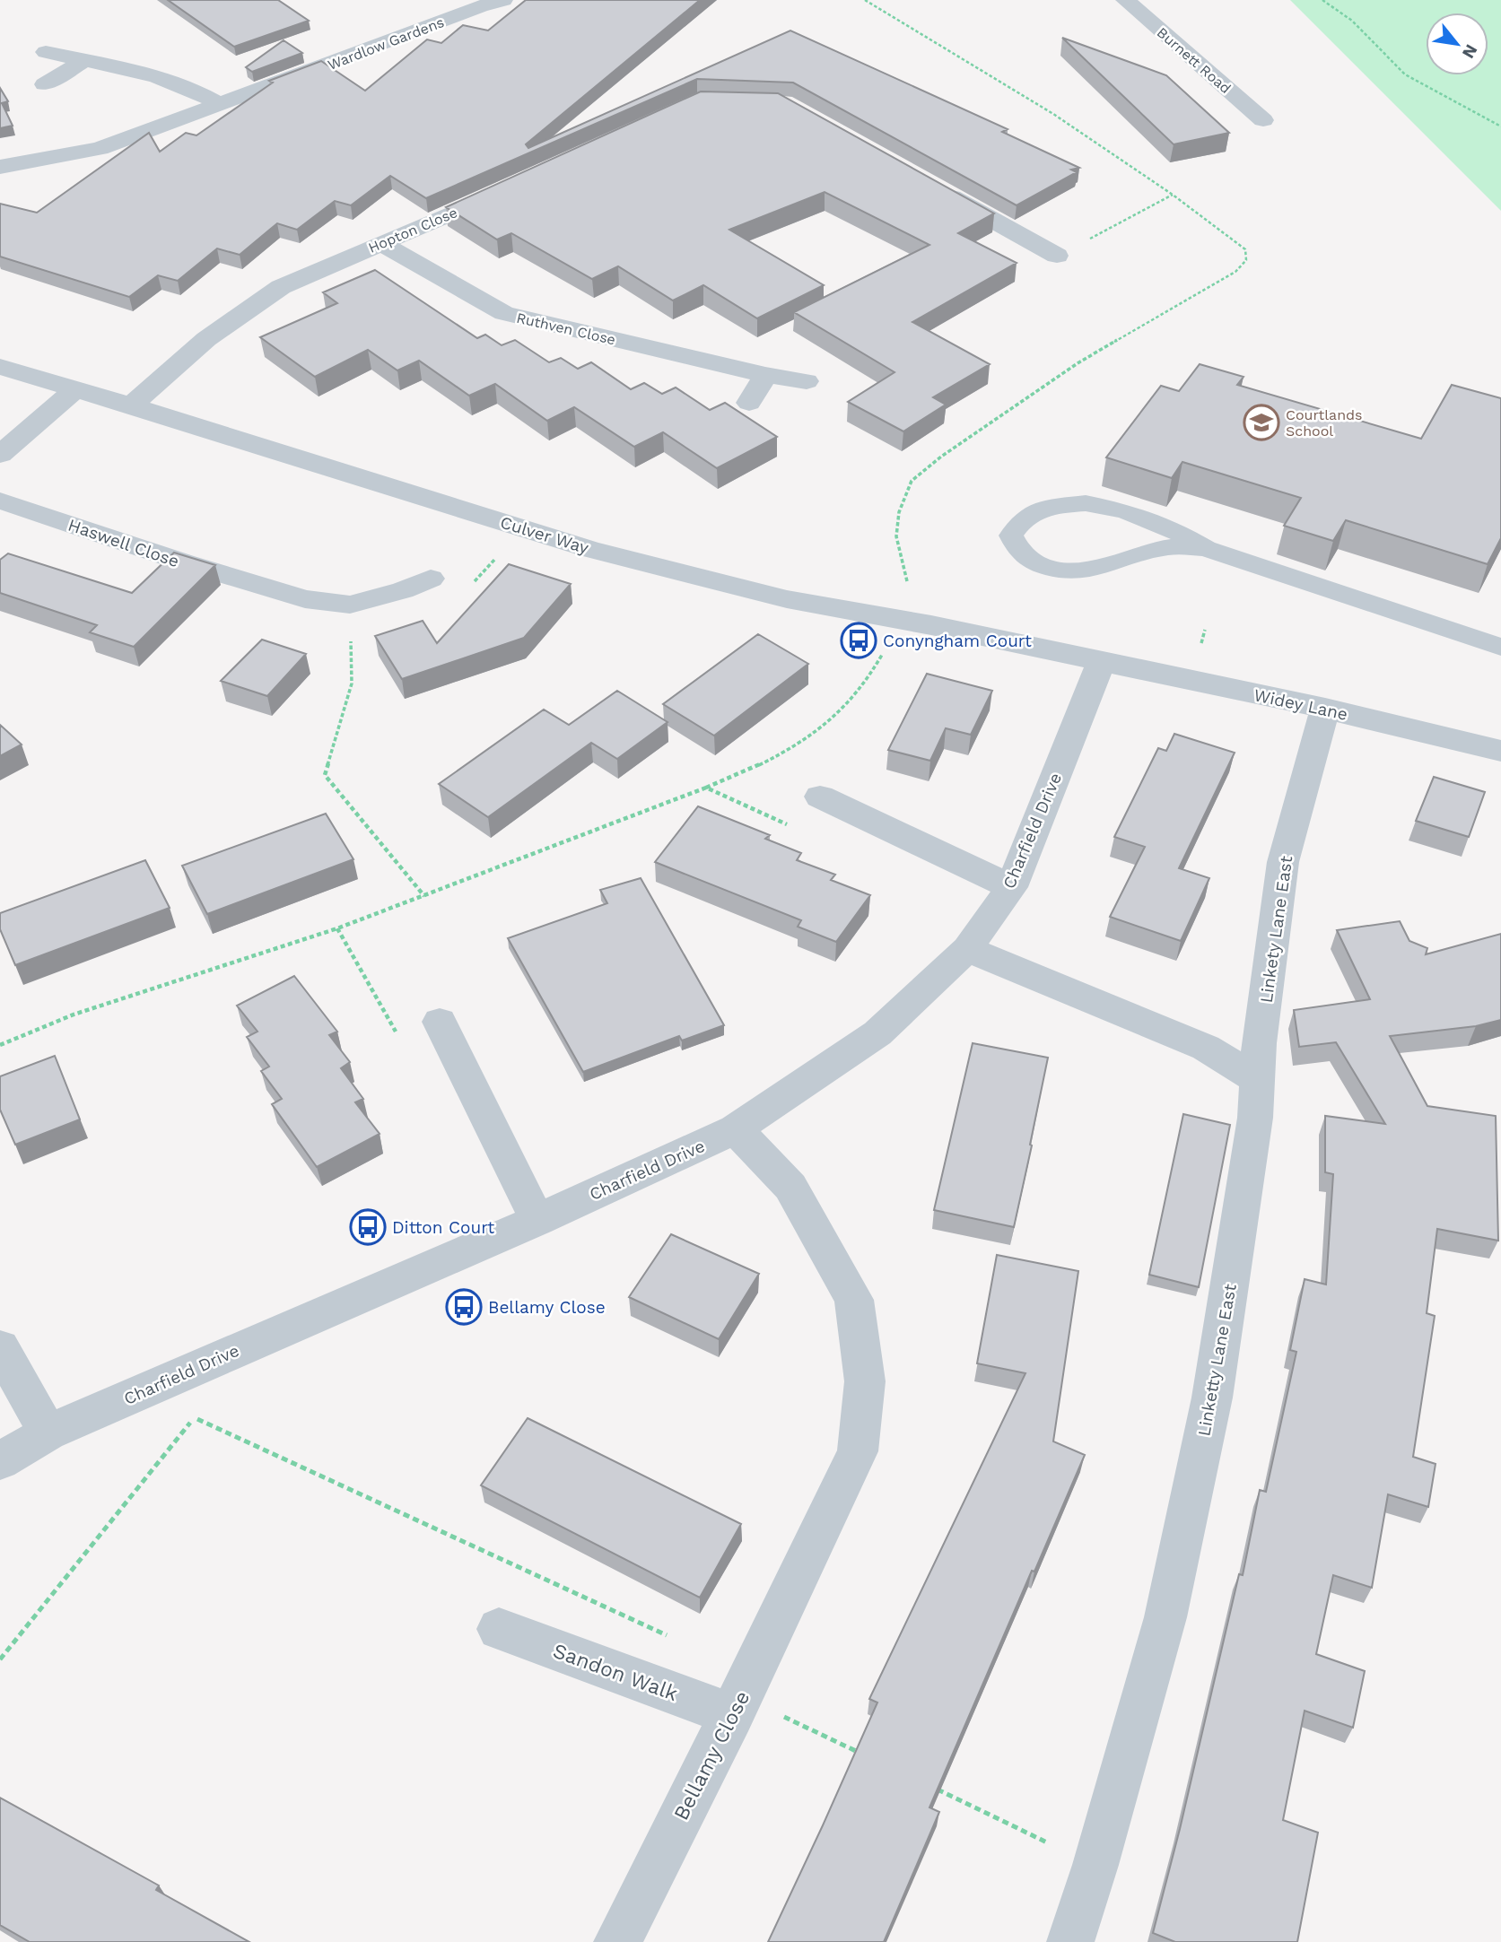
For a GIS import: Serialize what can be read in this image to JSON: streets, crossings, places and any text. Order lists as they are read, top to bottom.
{
  "streets": {
    "street": [
      "Wardlow Gardens",
      "Burnett Road",
      "Hopton Close",
      "Ruthven Close",
      "Culver Way",
      "Haswell Close",
      "Widey Lane",
      "Charfield Drive",
      "Linkety Lane East",
      "Linketty Lane East",
      "Sandon Walk",
      "Bellamy Close"
    ]
  },
  "crossings": [
    ["Hopton Close", "Ruthven Close"],
    ["Hopton Close", "Culver Way"],
    ["Culver Way", "Widey Lane"],
    ["Culver Way", "Charfield Drive"],
    ["Widey Lane", "Charfield Drive"],
    ["Widey Lane", "Linkety Lane East"],
    ["Charfield Drive", "Bellamy Close"],
    ["Linkety Lane East", "Linketty Lane East"],
    ["Sandon Walk", "Bellamy Close"]
  ],
  "places": {
    "school or university": ["Courtlands School"],
    "bus stop": ["Conyngham Court", "Ditton Court", "Bellamy Close"]
  },
  "north": "bottom right"
}
